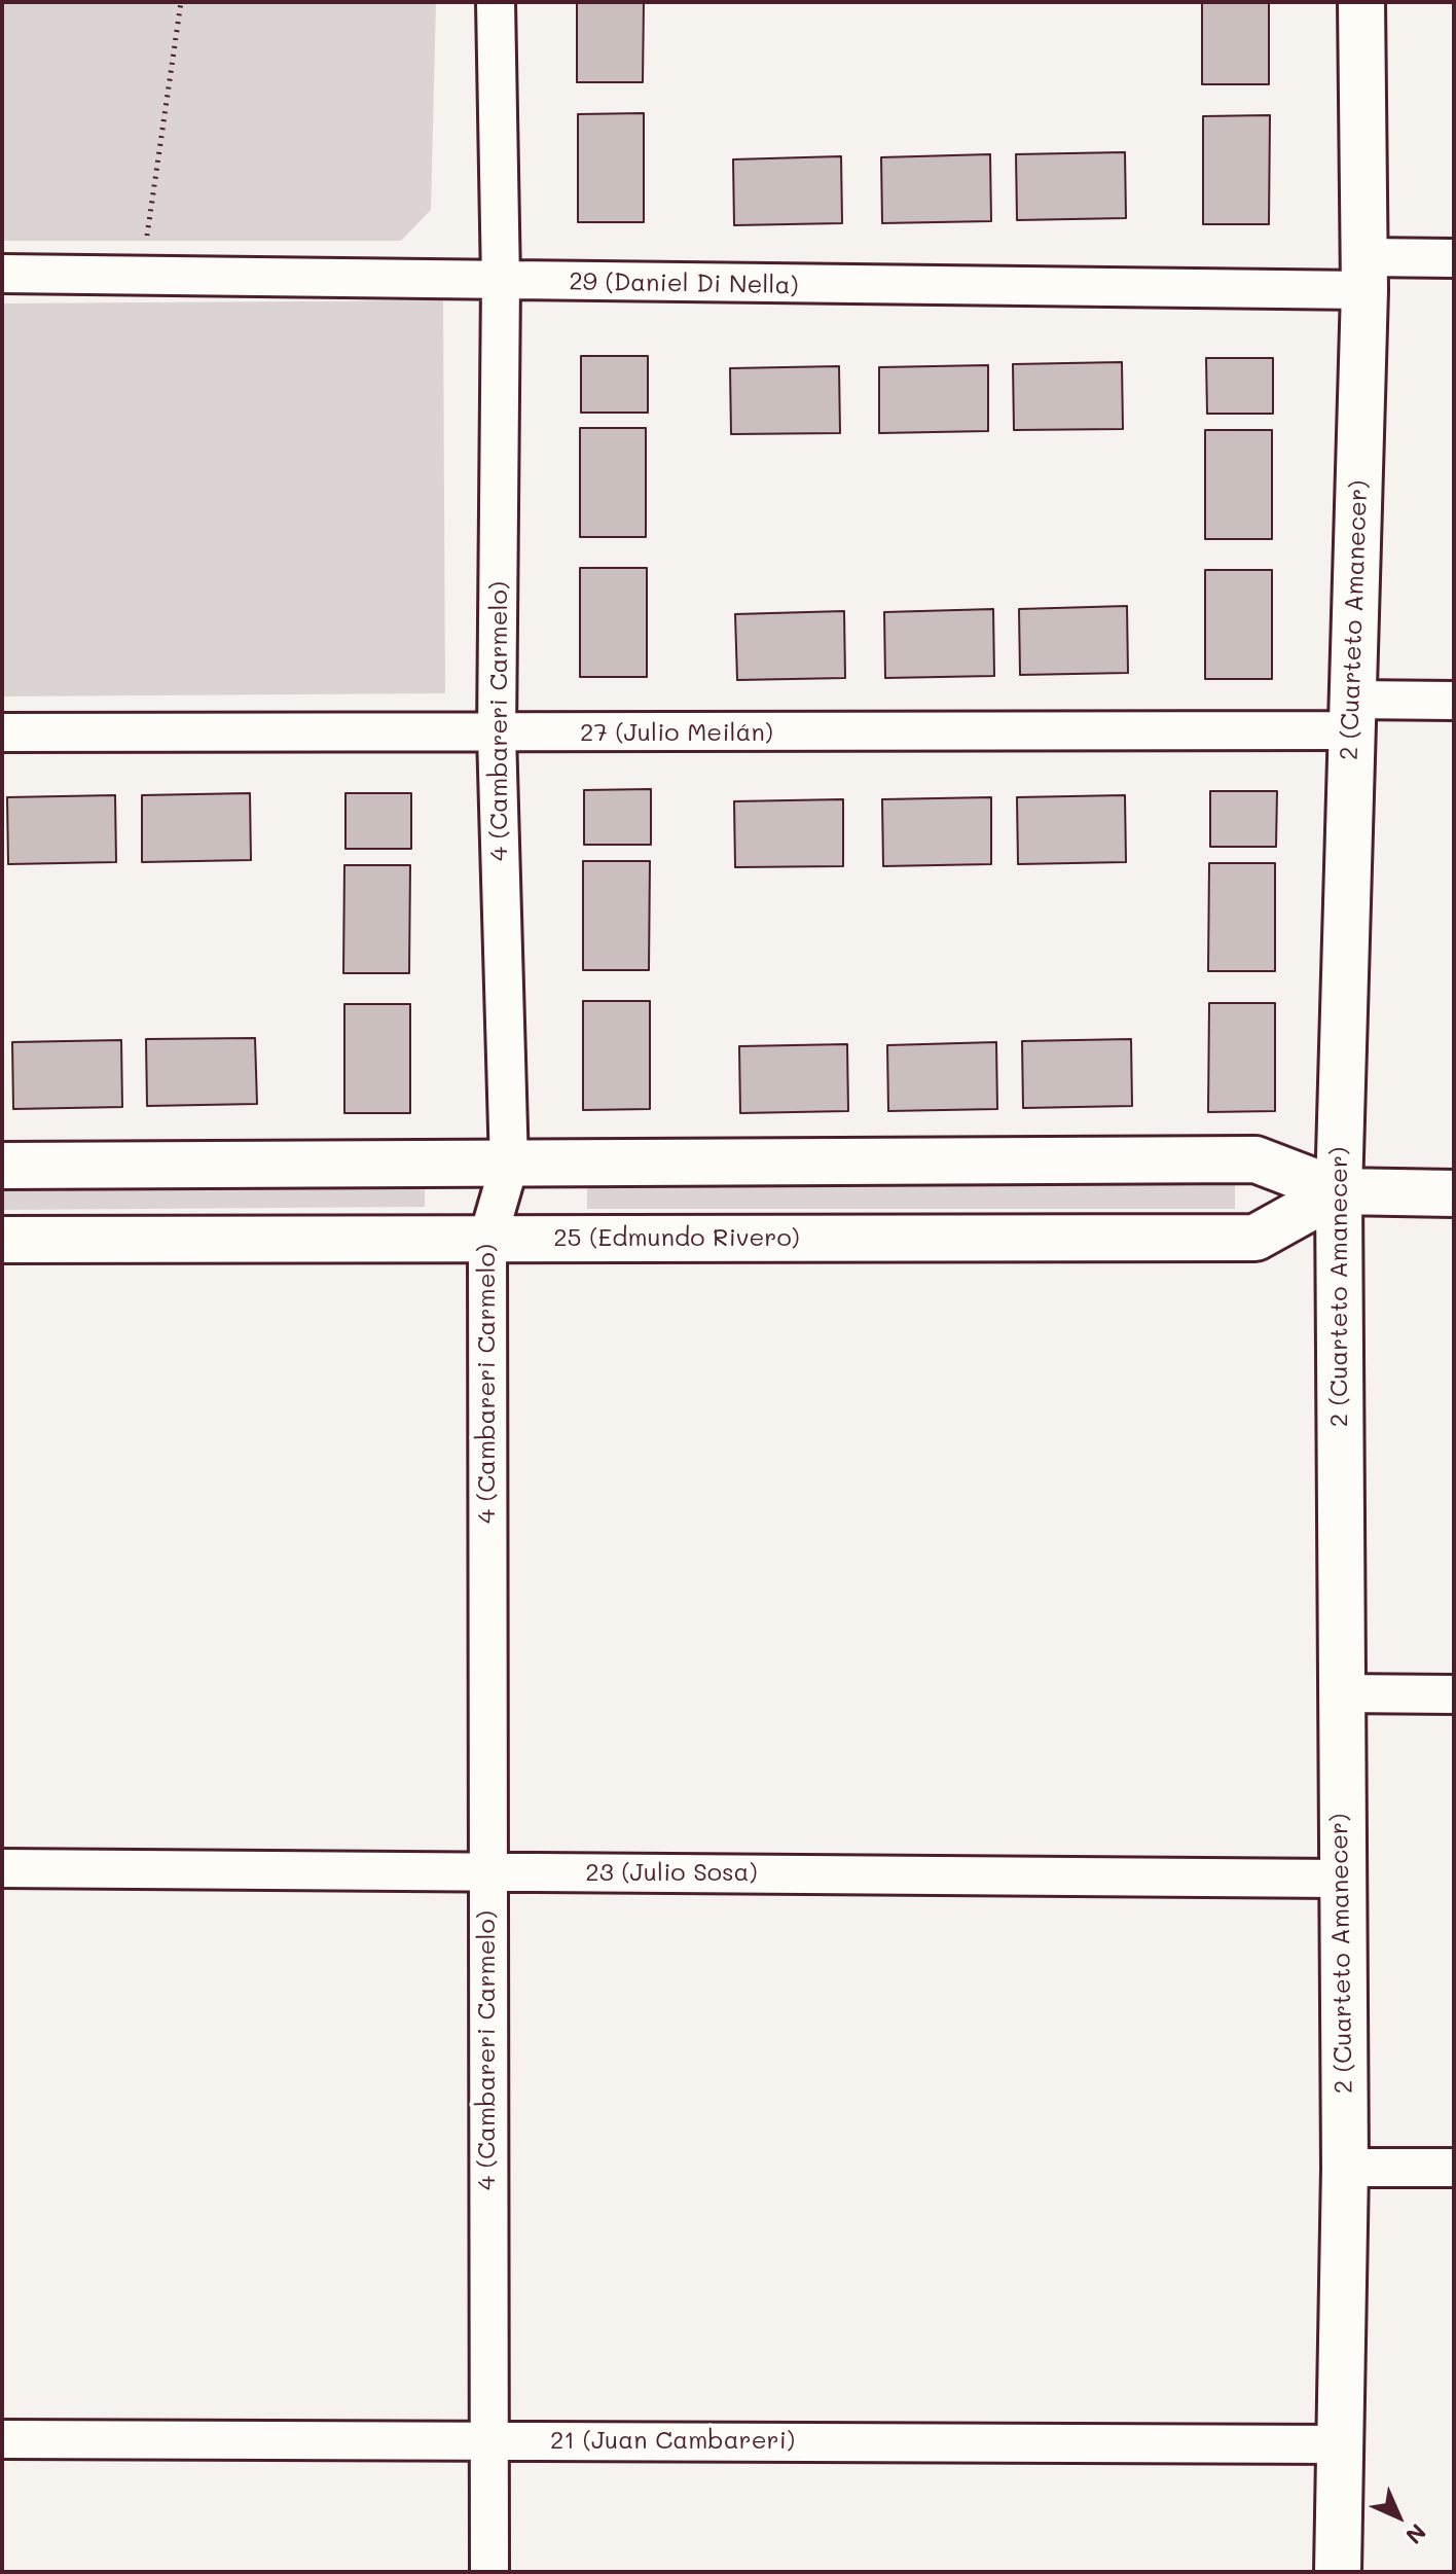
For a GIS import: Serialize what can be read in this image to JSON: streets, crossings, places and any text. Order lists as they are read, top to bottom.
{
  "streets": {
    "street": [
      "29 (Daniel Di Nella)",
      "2 (Cuarteto Amanecer)",
      "4 (Cambareri Carmelo)",
      "27 (Julio Meilán)",
      "25 (Edmundo Rivero)",
      "23 (Julio Sosa)",
      "21 (Juan Cambareri)"
    ]
  },
  "crossings": [
    ["29 (Daniel Di Nella)", "2 (Cuarteto Amanecer)"],
    ["29 (Daniel Di Nella)", "4 (Cambareri Carmelo)"],
    ["2 (Cuarteto Amanecer)", "27 (Julio Meilán)"],
    ["2 (Cuarteto Amanecer)", "25 (Edmundo Rivero)"],
    ["2 (Cuarteto Amanecer)", "23 (Julio Sosa)"],
    ["2 (Cuarteto Amanecer)", "21 (Juan Cambareri)"],
    ["4 (Cambareri Carmelo)", "27 (Julio Meilán)"],
    ["4 (Cambareri Carmelo)", "25 (Edmundo Rivero)"],
    ["4 (Cambareri Carmelo)", "23 (Julio Sosa)"],
    ["4 (Cambareri Carmelo)", "21 (Juan Cambareri)"]
  ],
  "north": "bottom right"
}
